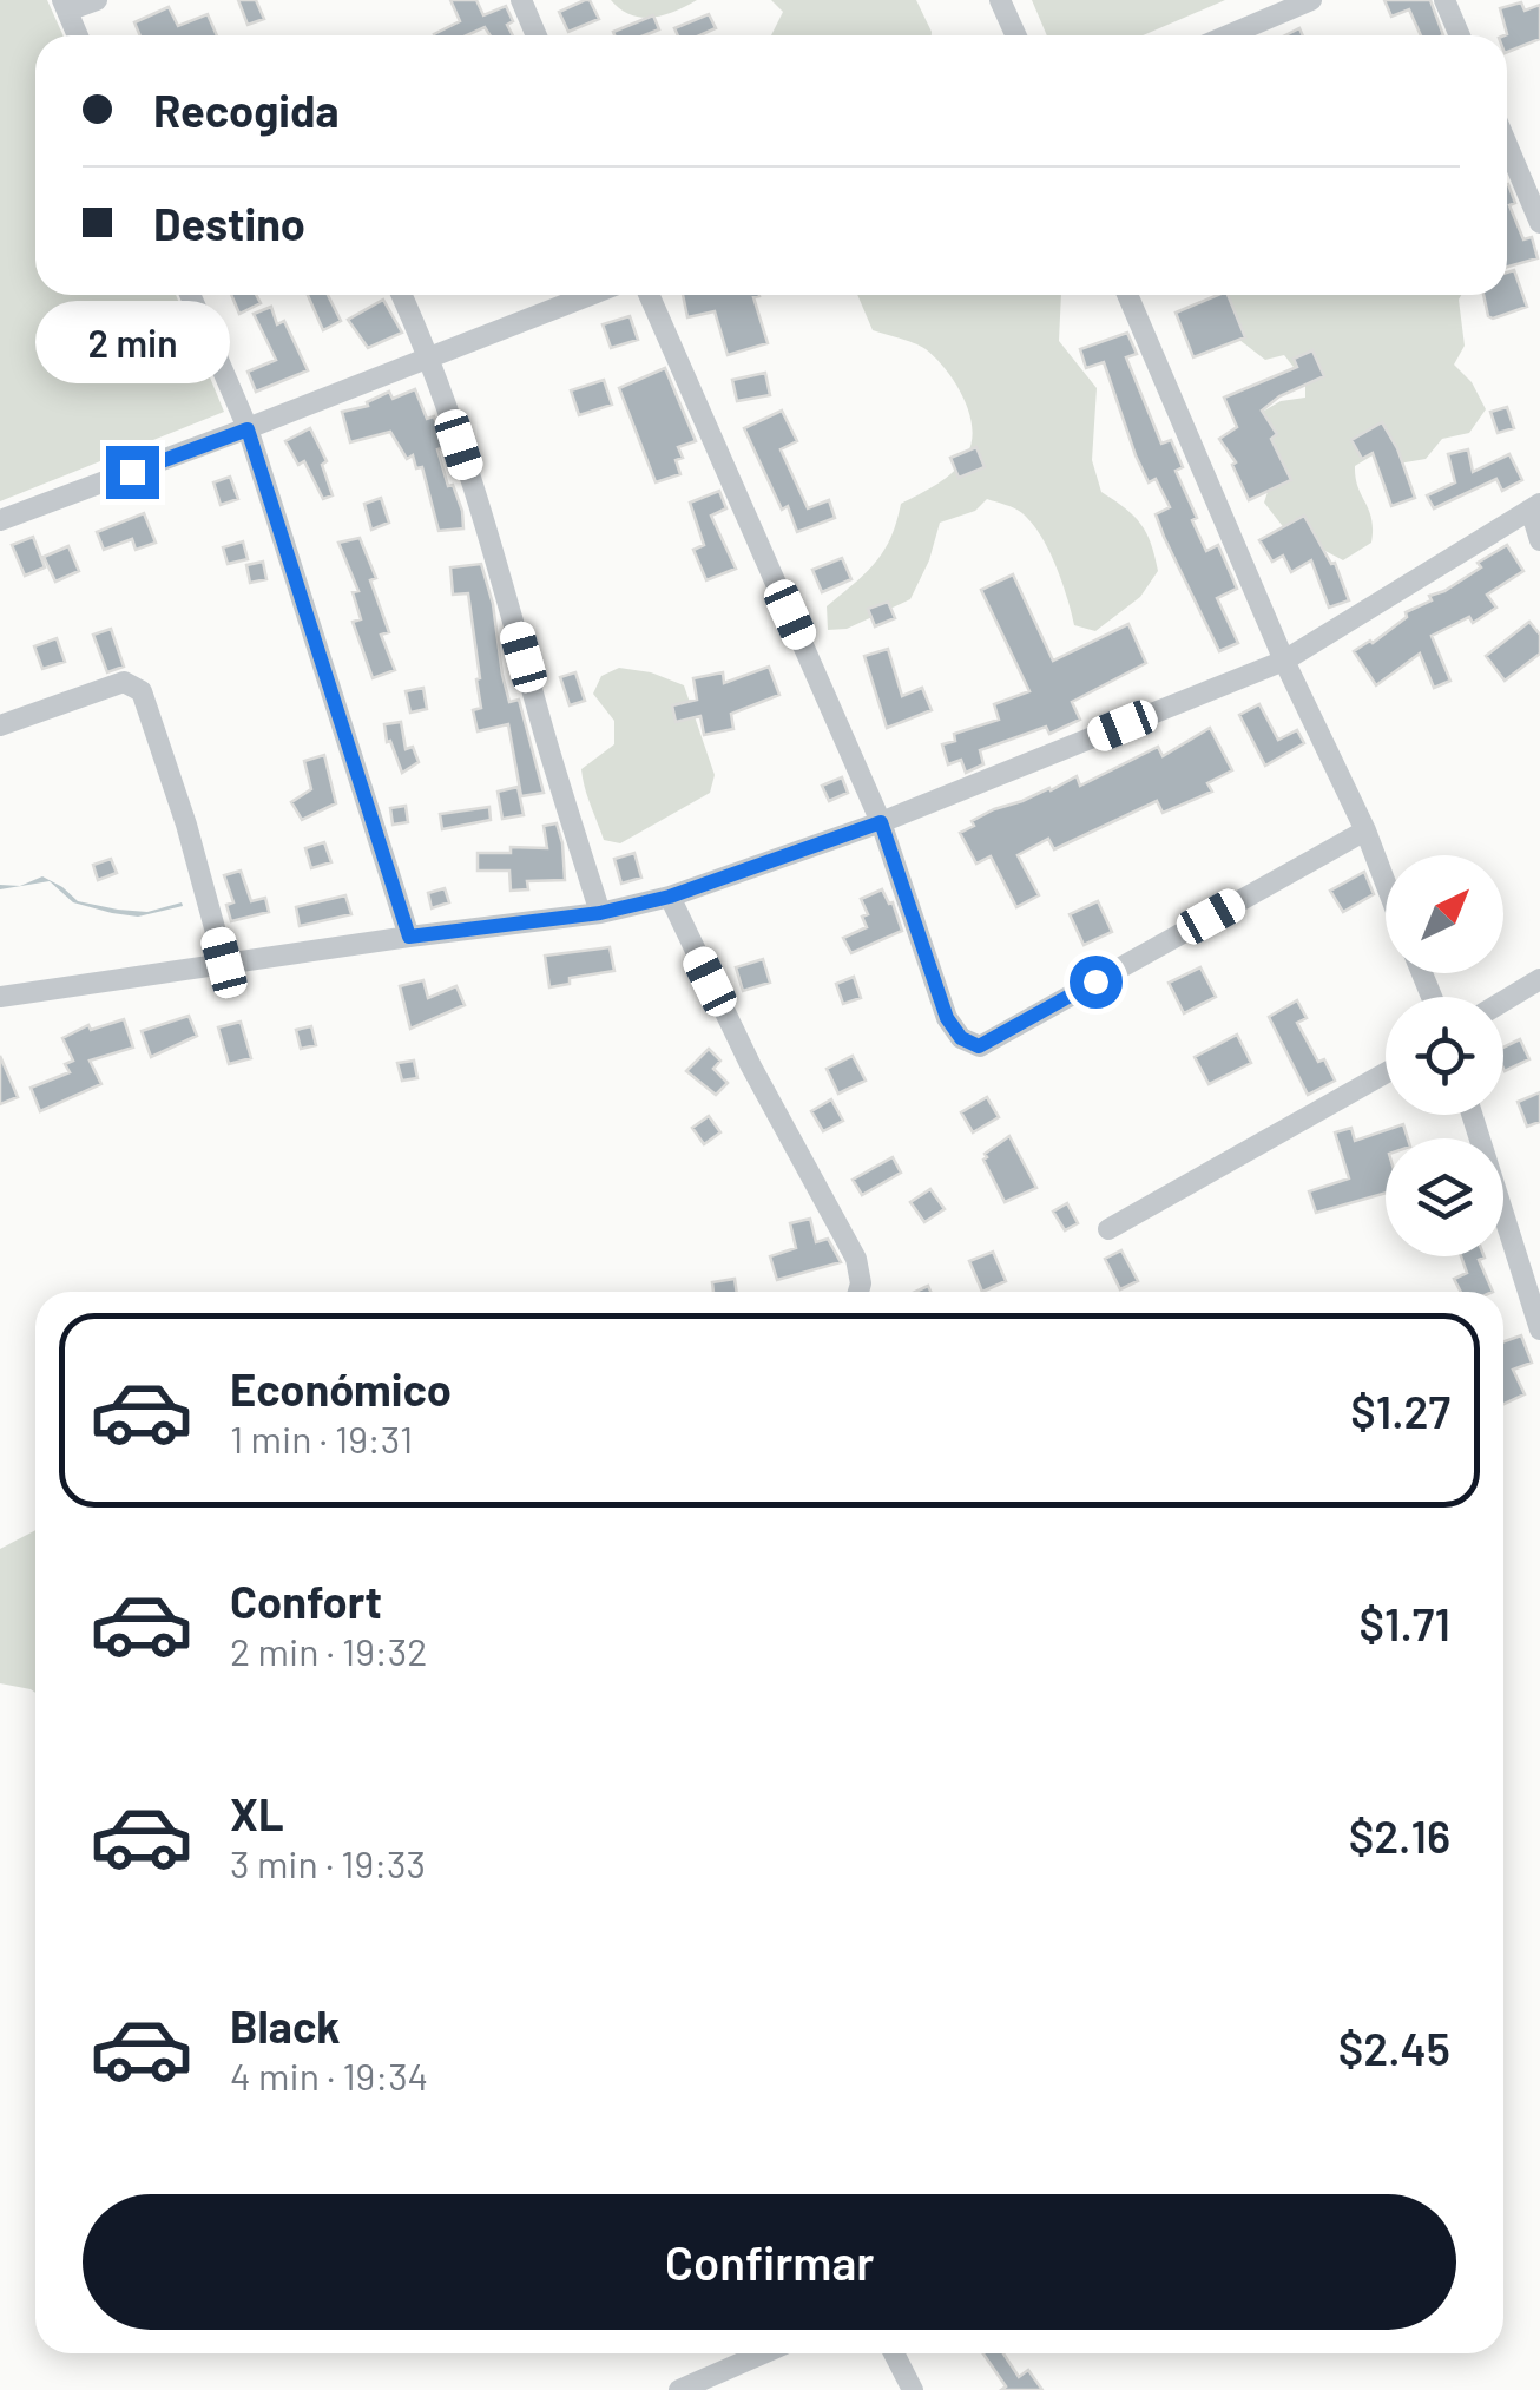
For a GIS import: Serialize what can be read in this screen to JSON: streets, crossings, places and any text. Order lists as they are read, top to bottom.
{
  "north": "top right",
  "page": {
    "banner": ["Recogida", "Destino"],
    "bubble": "2 min",
    "list": [
      {
        "name": "Económico",
        "note": "1 min · 19:31",
        "value": "$1.27"
      },
      {
        "name": "Confort",
        "note": "2 min · 19:32",
        "value": "$1.71"
      },
      {
        "name": "XL",
        "note": "3 min · 19:33",
        "value": "$2.16"
      },
      {
        "name": "Black",
        "note": "4 min · 19:34",
        "value": "$2.45"
      }
    ],
    "buttons": "Confirmar"
  }
}
